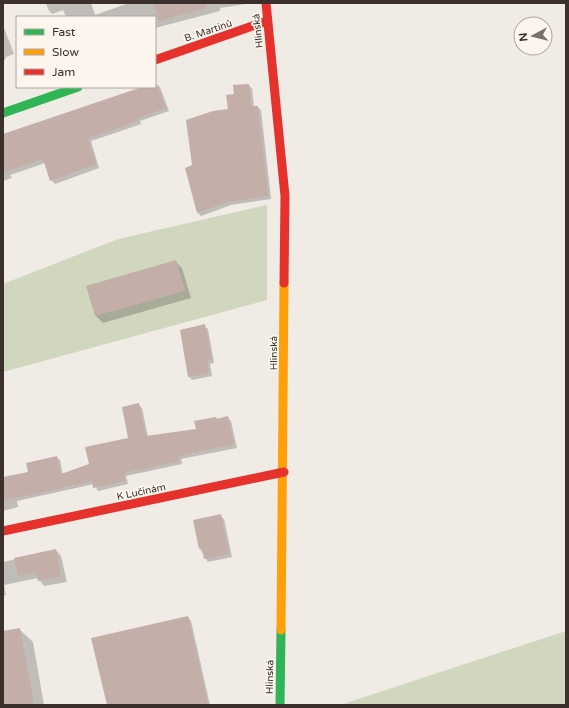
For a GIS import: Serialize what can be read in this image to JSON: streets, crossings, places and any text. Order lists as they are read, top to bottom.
{
  "streets": {
    "street": ["B. Martinů", "Hlinská", "K Lučinám"]
  },
  "crossings": [
    ["B. Martinů", "Hlinská"],
    ["Hlinská", "K Lučinám"]
  ],
  "legend": ["Fast", "Slow", "Jam"],
  "north": "left"
}
